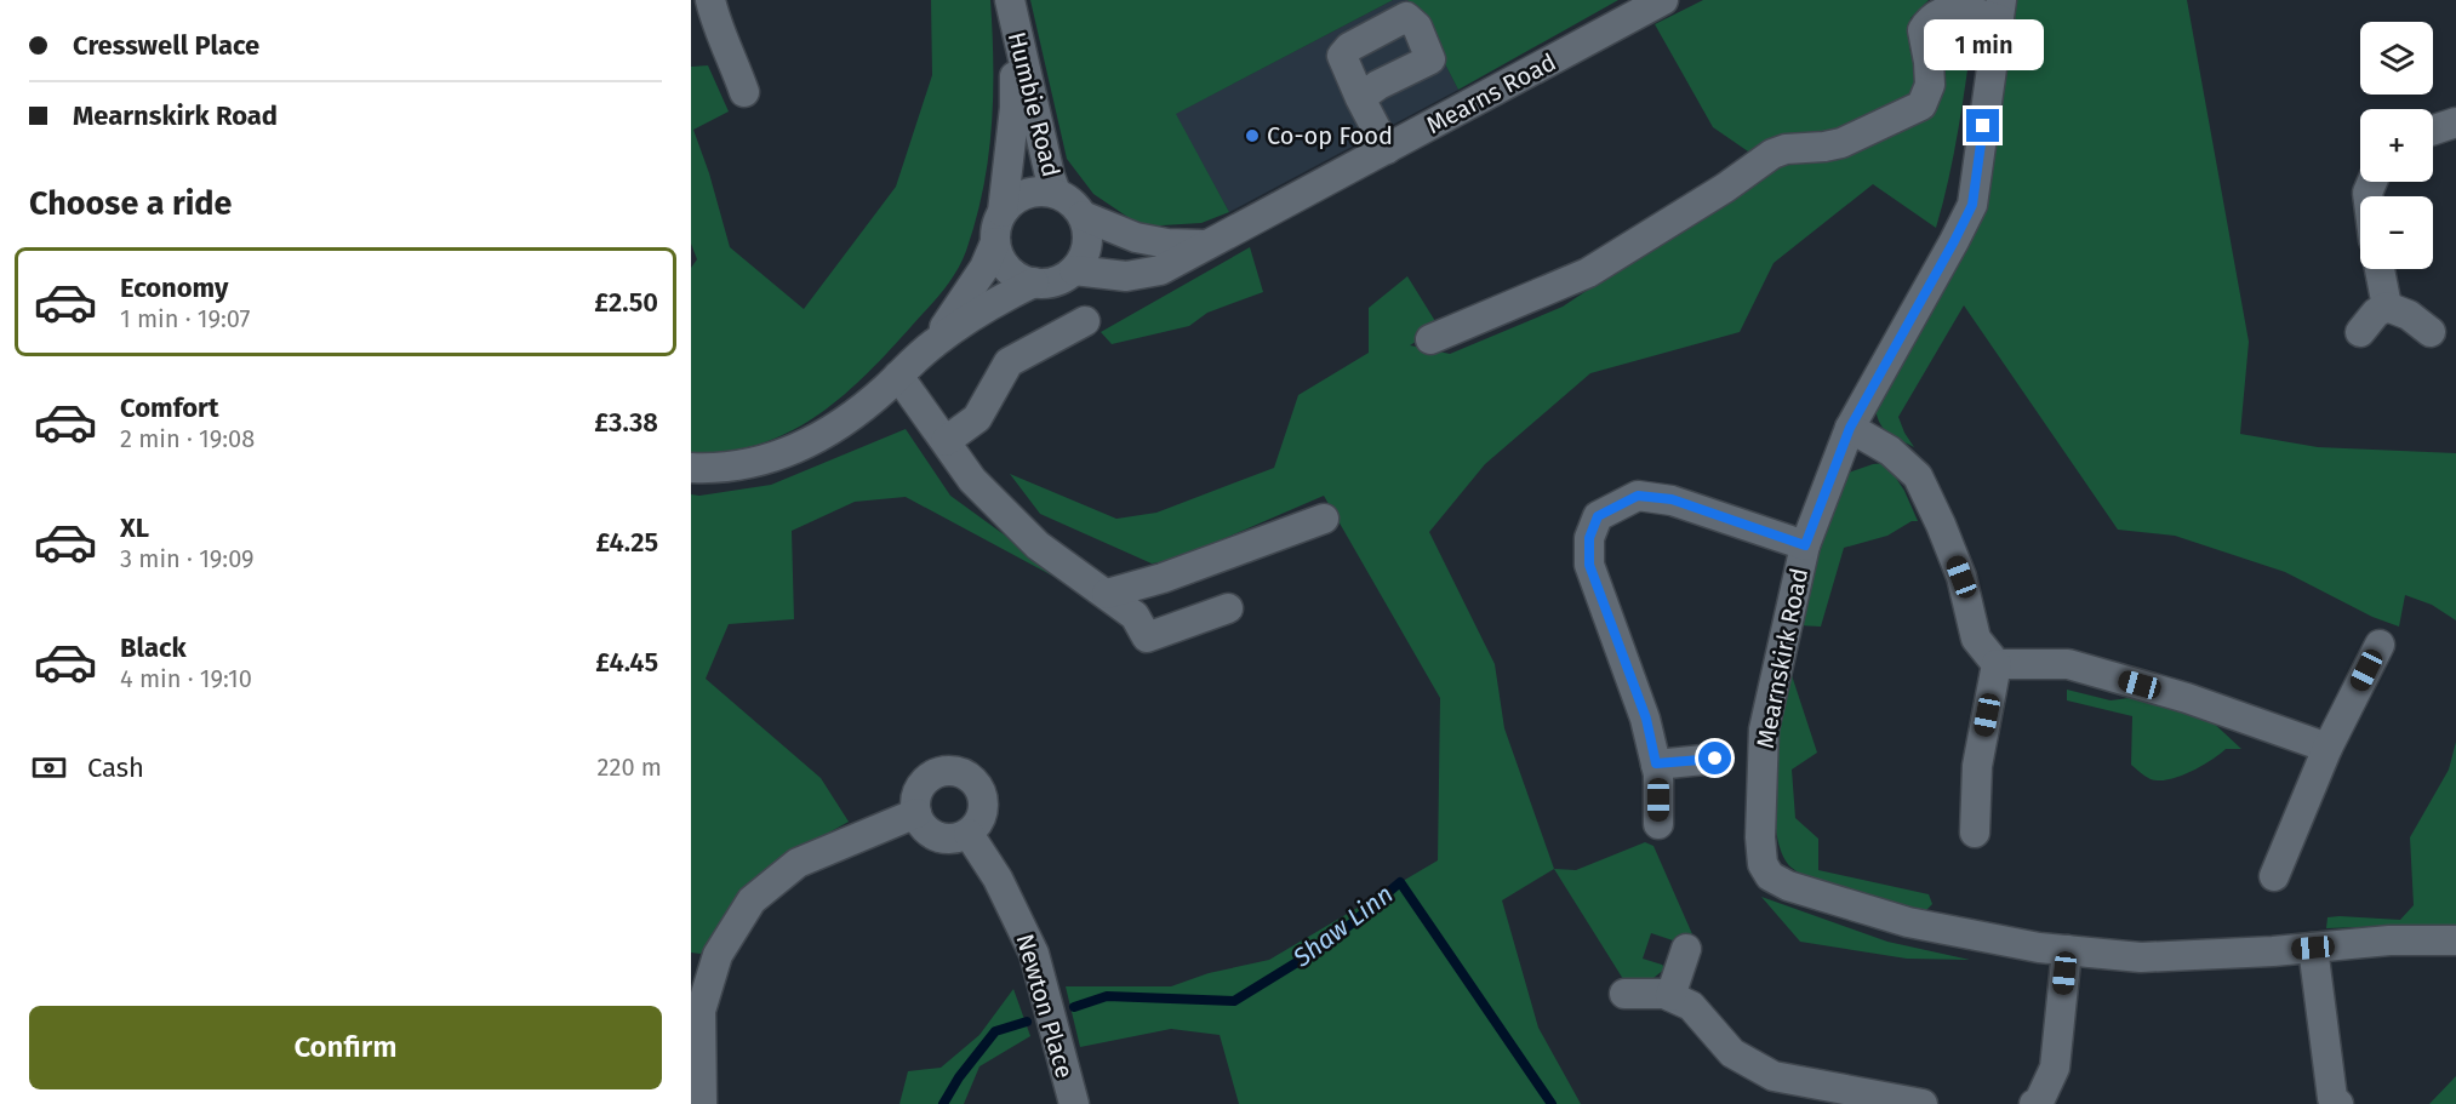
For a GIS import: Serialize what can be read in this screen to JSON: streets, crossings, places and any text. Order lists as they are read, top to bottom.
{
  "streets": {
    "street": [
      "Mearns Road",
      "Humbie Road",
      "Mearnskirk Road",
      "Newton Place"
    ]
  },
  "crossings": [
    ["Mearns Road", "Humbie Road"]
  ],
  "water": ["Shaw Linn"],
  "places": ["Co-op Food"],
  "page": {
    "banner": ["Cresswell Place", "Mearnskirk Road"],
    "bubble": "1 min",
    "map_buttons": ["+", "−"],
    "heading": "Choose a ride",
    "list": [
      {
        "name": "Economy",
        "note": "1 min · 19:07",
        "value": "£2.50"
      },
      {
        "name": "Comfort",
        "note": "2 min · 19:08",
        "value": "£3.38"
      },
      {
        "name": "XL",
        "note": "3 min · 19:09",
        "value": "£4.25"
      },
      {
        "name": "Black",
        "note": "4 min · 19:10",
        "value": "£4.45"
      }
    ],
    "pay": ["Cash", "220 m"],
    "buttons": "Confirm"
  }
}
